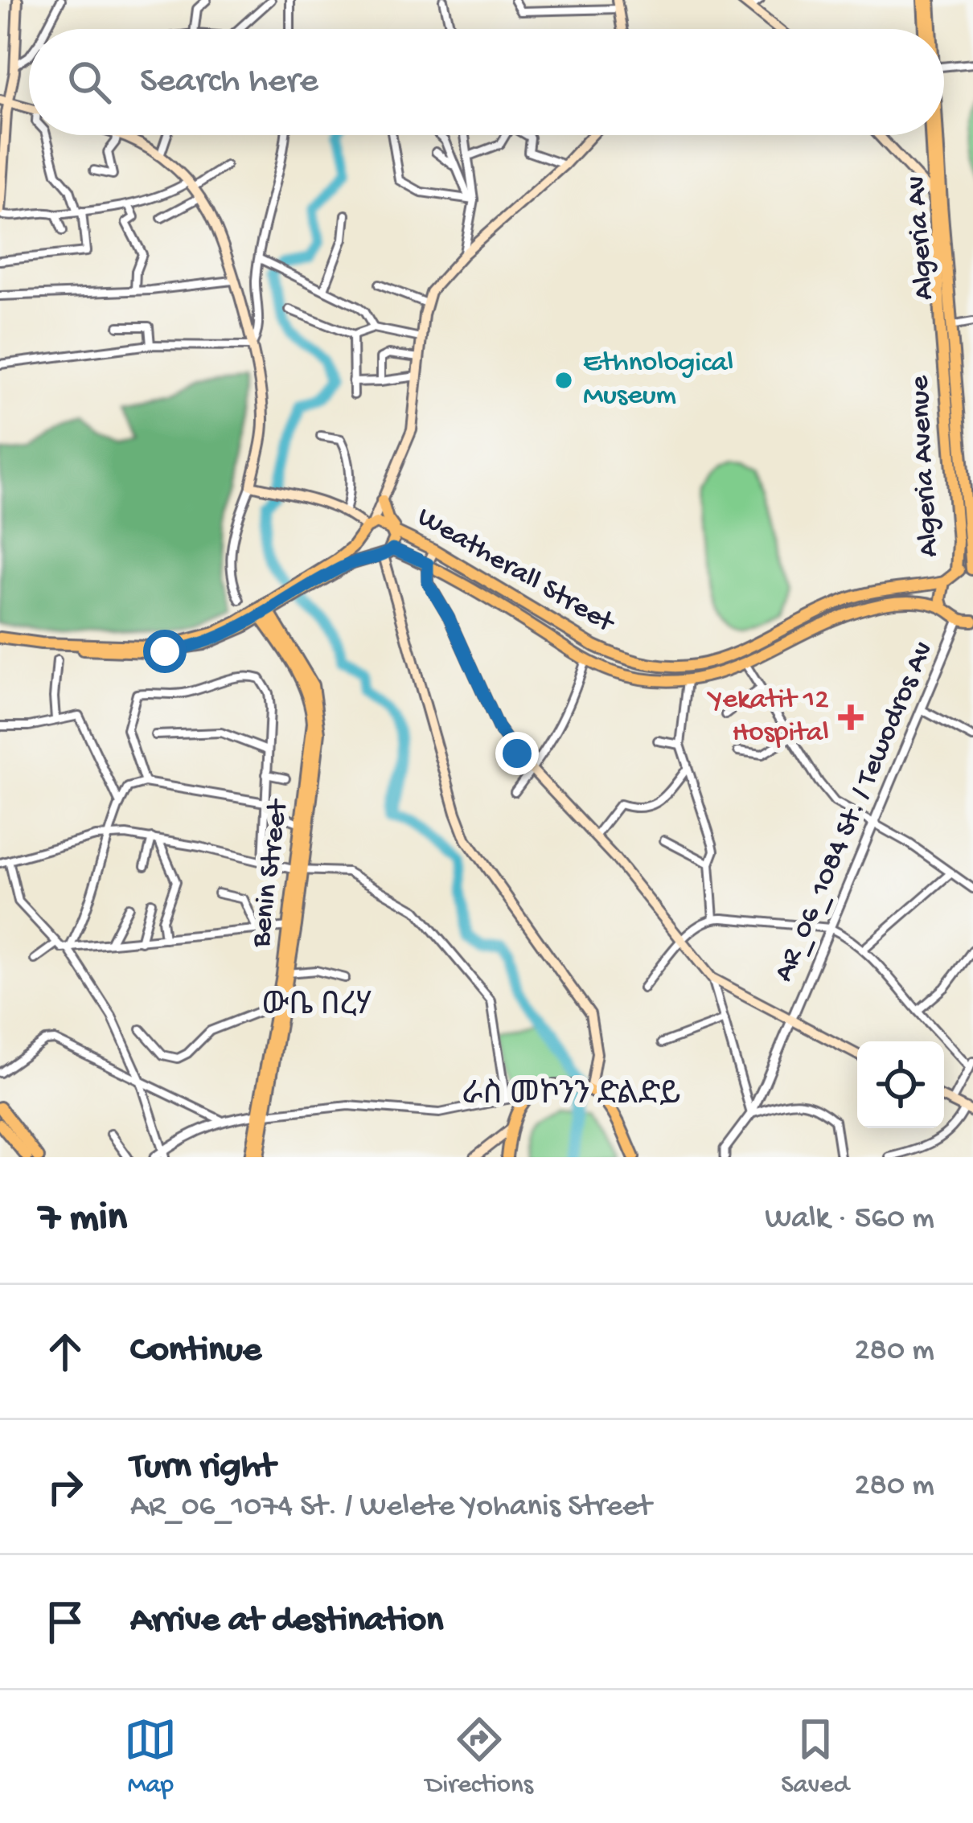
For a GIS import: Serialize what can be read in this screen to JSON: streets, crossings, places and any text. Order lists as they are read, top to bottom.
{
  "streets": {
    "main road": [
      "Algeria Av",
      "Algeria Avenue",
      "Weatherall Street",
      "Benin Street"
    ],
    "street": ["AR_06_1084 St. / Tewodros Av"]
  },
  "crossings": [
    ["Algeria Av", "Algeria Avenue"]
  ],
  "districts": ["ውቤ በረሃ", "ራስ መኮንን ድልድይ"],
  "places": {
    "other": ["Ethnological Museum"],
    "health": ["Yekatit 12 Hospital"]
  },
  "page": {
    "search": "Search here",
    "heading": ["7 min", "Walk · 560 m"],
    "list": [
      ["Continue", "280 m"],
      ["Turn right", "AR_06_1074 St. / Welete Yohanis Street", "280 m"],
      "Arrive at destination"
    ],
    "nav": ["Map", "Directions", "Saved"]
  }
}
